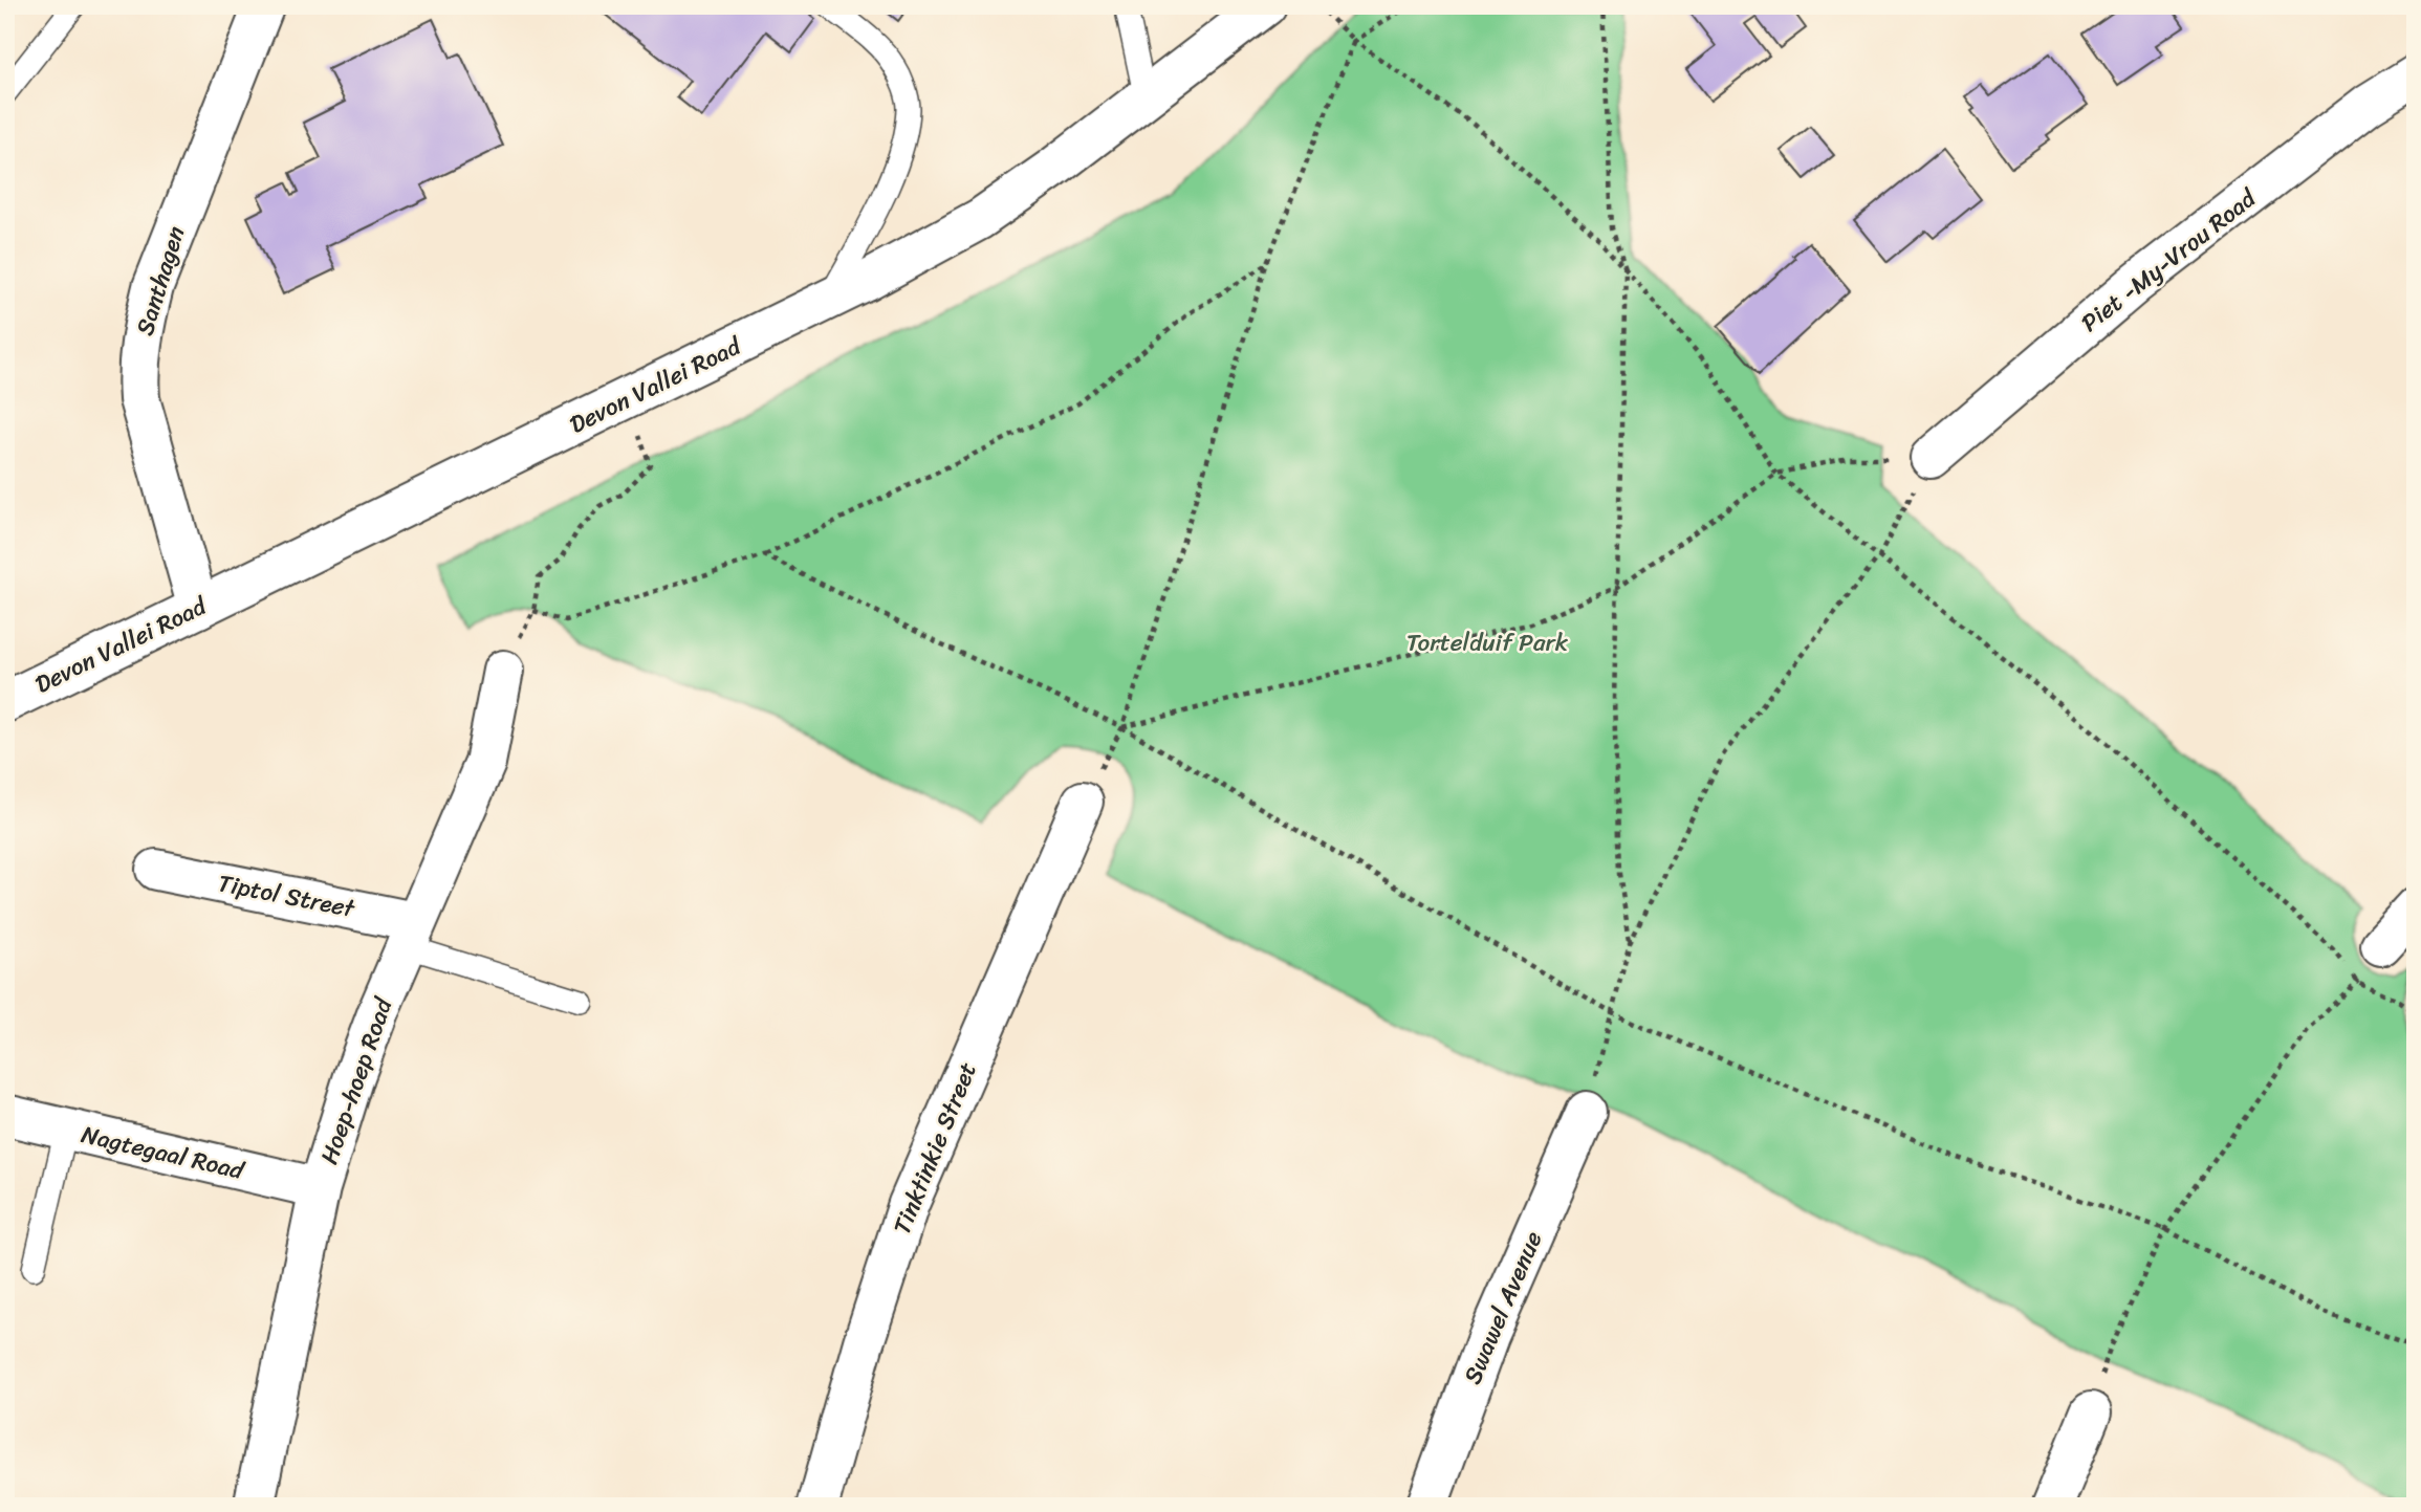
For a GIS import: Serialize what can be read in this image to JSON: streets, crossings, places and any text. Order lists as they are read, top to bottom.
{
  "streets": {
    "street": [
      "Piet -My-Vrou Road",
      "Santhagen",
      "Devon Vallei Road",
      "Tiptol Street",
      "Hoep-hoep Road",
      "Tinktinkie Street",
      "Nagtegaal Road",
      "Swawel Avenue"
    ]
  },
  "crossings": [
    ["Santhagen", "Devon Vallei Road"],
    ["Tiptol Street", "Hoep-hoep Road"],
    ["Hoep-hoep Road", "Nagtegaal Road"]
  ],
  "parks": ["Tortelduif Park"]
}
